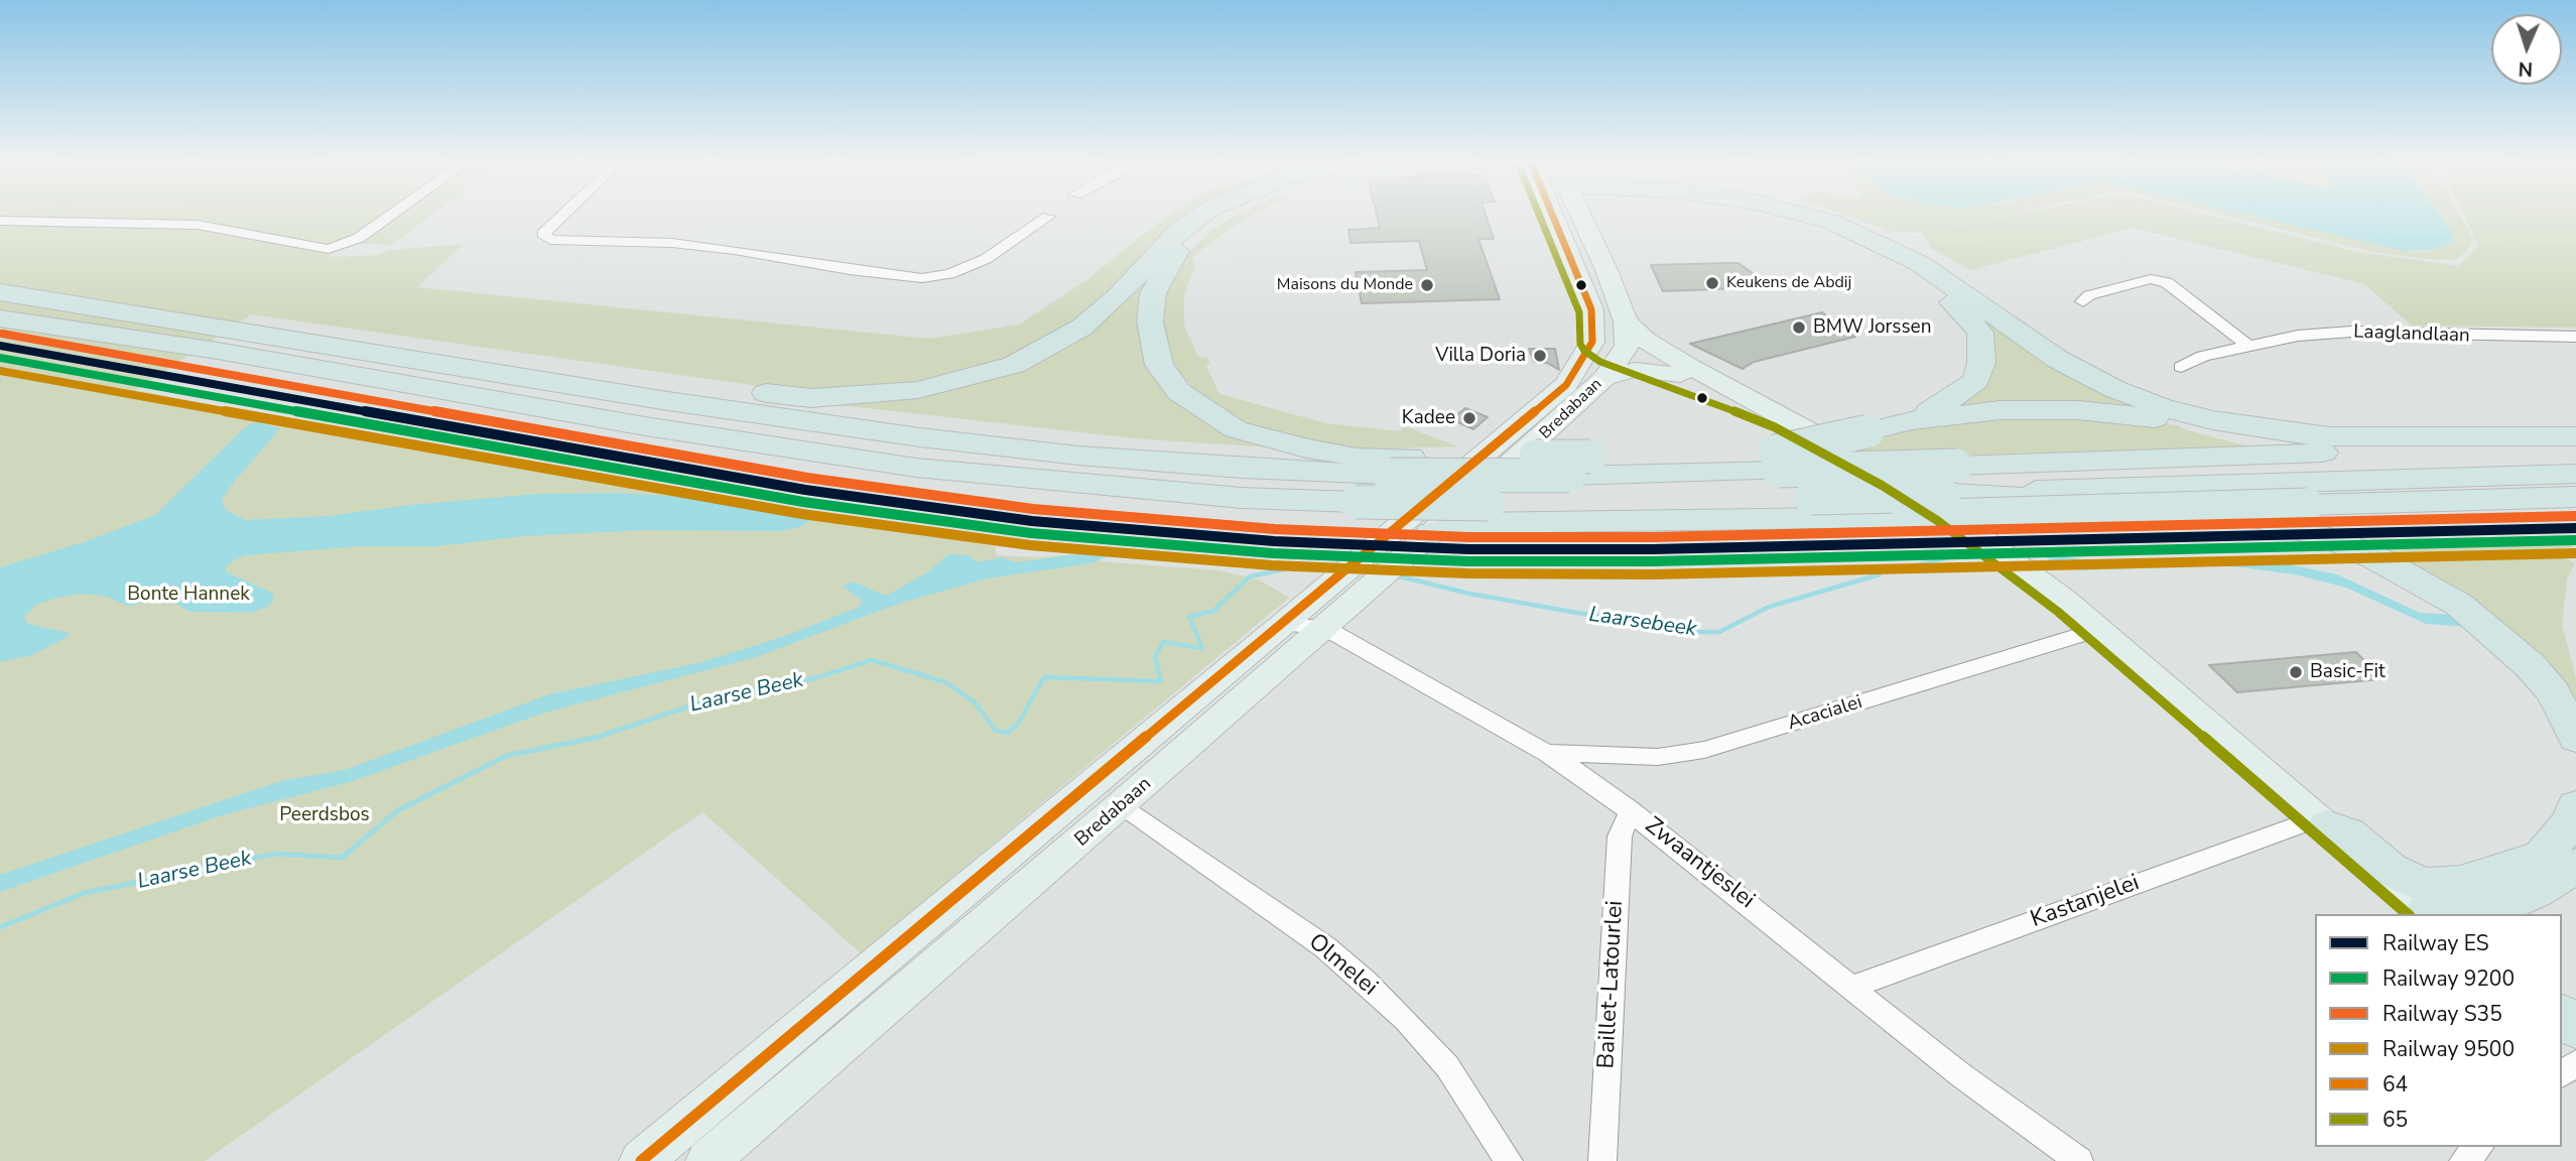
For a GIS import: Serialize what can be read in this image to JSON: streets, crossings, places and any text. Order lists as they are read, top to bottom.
{
  "streets": {
    "main road": ["Bredabaan"],
    "street": [
      "Laaglandlaan",
      "Acacialei",
      "Zwaantjeslei",
      "Kastanjelei",
      "Olmelei",
      "Baillet-Latourlei"
    ]
  },
  "crossings": [
    ["Bredabaan", "Zwaantjeslei"],
    ["Acacialei", "Zwaantjeslei"],
    ["Zwaantjeslei", "Kastanjelei"],
    ["Zwaantjeslei", "Baillet-Latourlei"]
  ],
  "water": ["Laarsebeek", "Laarse Beek"],
  "parks": ["Bonte Hannek", "Peerdsbos"],
  "places": [
    "Keukens de Abdij",
    "Maisons du Monde",
    "BMW Jorssen",
    "Villa Doria",
    "Kadee",
    "Basic-Fit"
  ],
  "lines": [
    "transit line 64",
    "transit line 65",
    "rail line S35",
    "rail line ES",
    "rail line 9200",
    "rail line 9500"
  ],
  "legend": [
    "Railway ES",
    "Railway 9200",
    "Railway S35",
    "Railway 9500",
    "64",
    "65"
  ],
  "north": "bottom"
}
